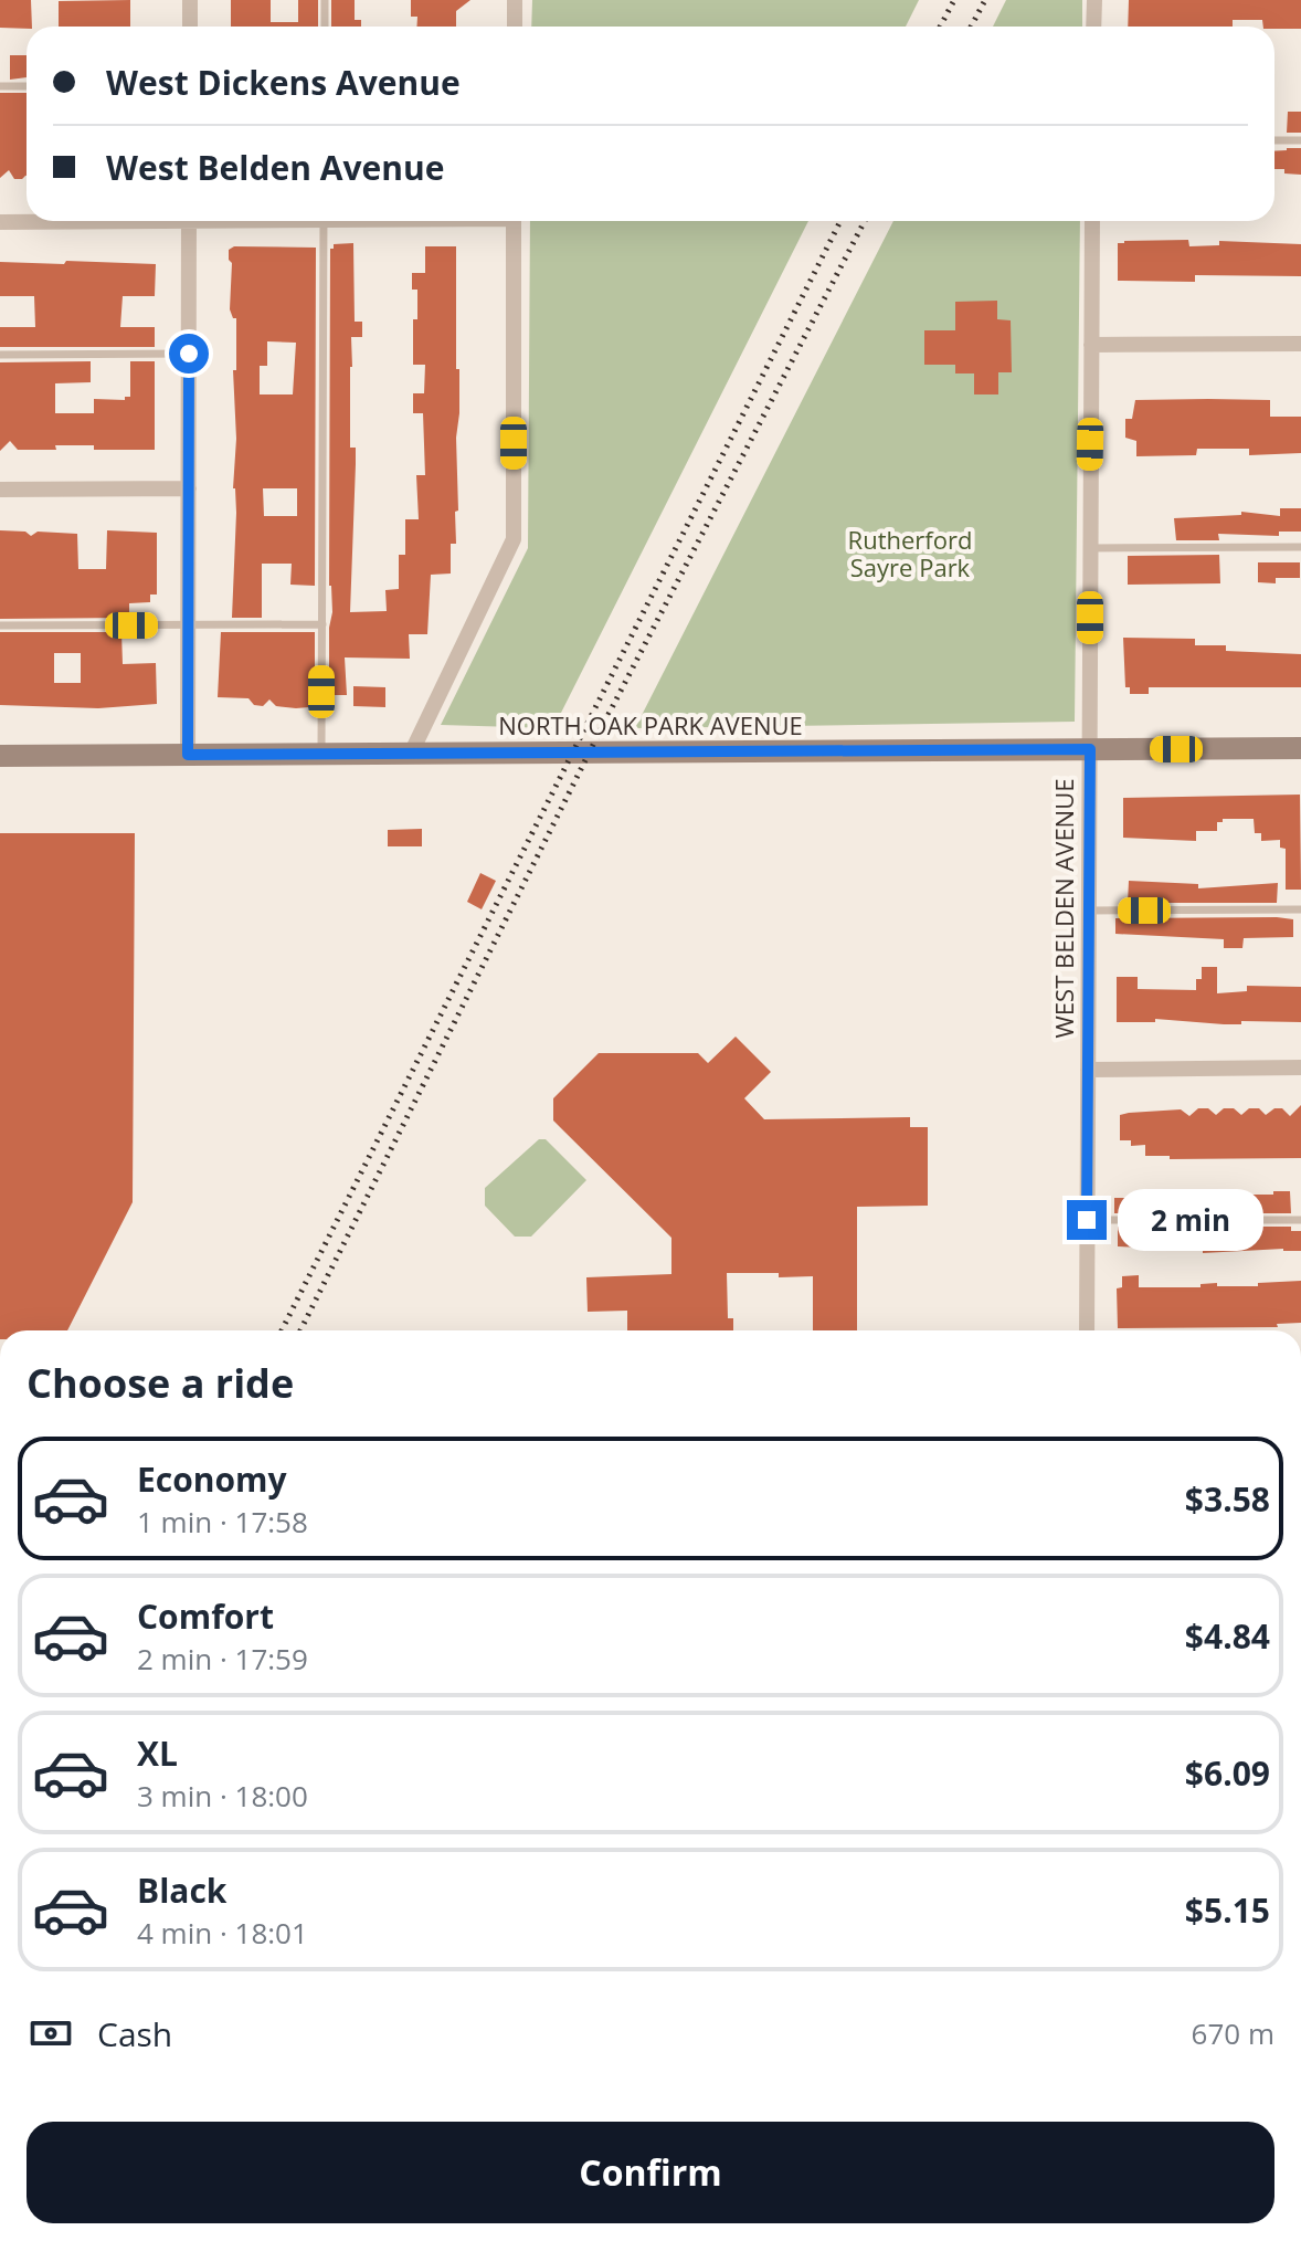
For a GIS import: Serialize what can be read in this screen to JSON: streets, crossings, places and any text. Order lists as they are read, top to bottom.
{
  "streets": {
    "street": ["NORTH OAK PARK AVENUE", "WEST BELDEN AVENUE"]
  },
  "crossings": [
    ["NORTH OAK PARK AVENUE", "WEST BELDEN AVENUE"]
  ],
  "parks": ["Rutherford Sayre Park"],
  "page": {
    "banner": ["West Dickens Avenue", "West Belden Avenue"],
    "bubble": "2 min",
    "heading": "Choose a ride",
    "list": [
      {
        "name": "Economy",
        "note": "1 min · 17:58",
        "value": "$3.58"
      },
      {
        "name": "Comfort",
        "note": "2 min · 17:59",
        "value": "$4.84"
      },
      {
        "name": "XL",
        "note": "3 min · 18:00",
        "value": "$6.09"
      },
      {
        "name": "Black",
        "note": "4 min · 18:01",
        "value": "$5.15"
      }
    ],
    "pay": ["Cash", "670 m"],
    "buttons": "Confirm"
  }
}
